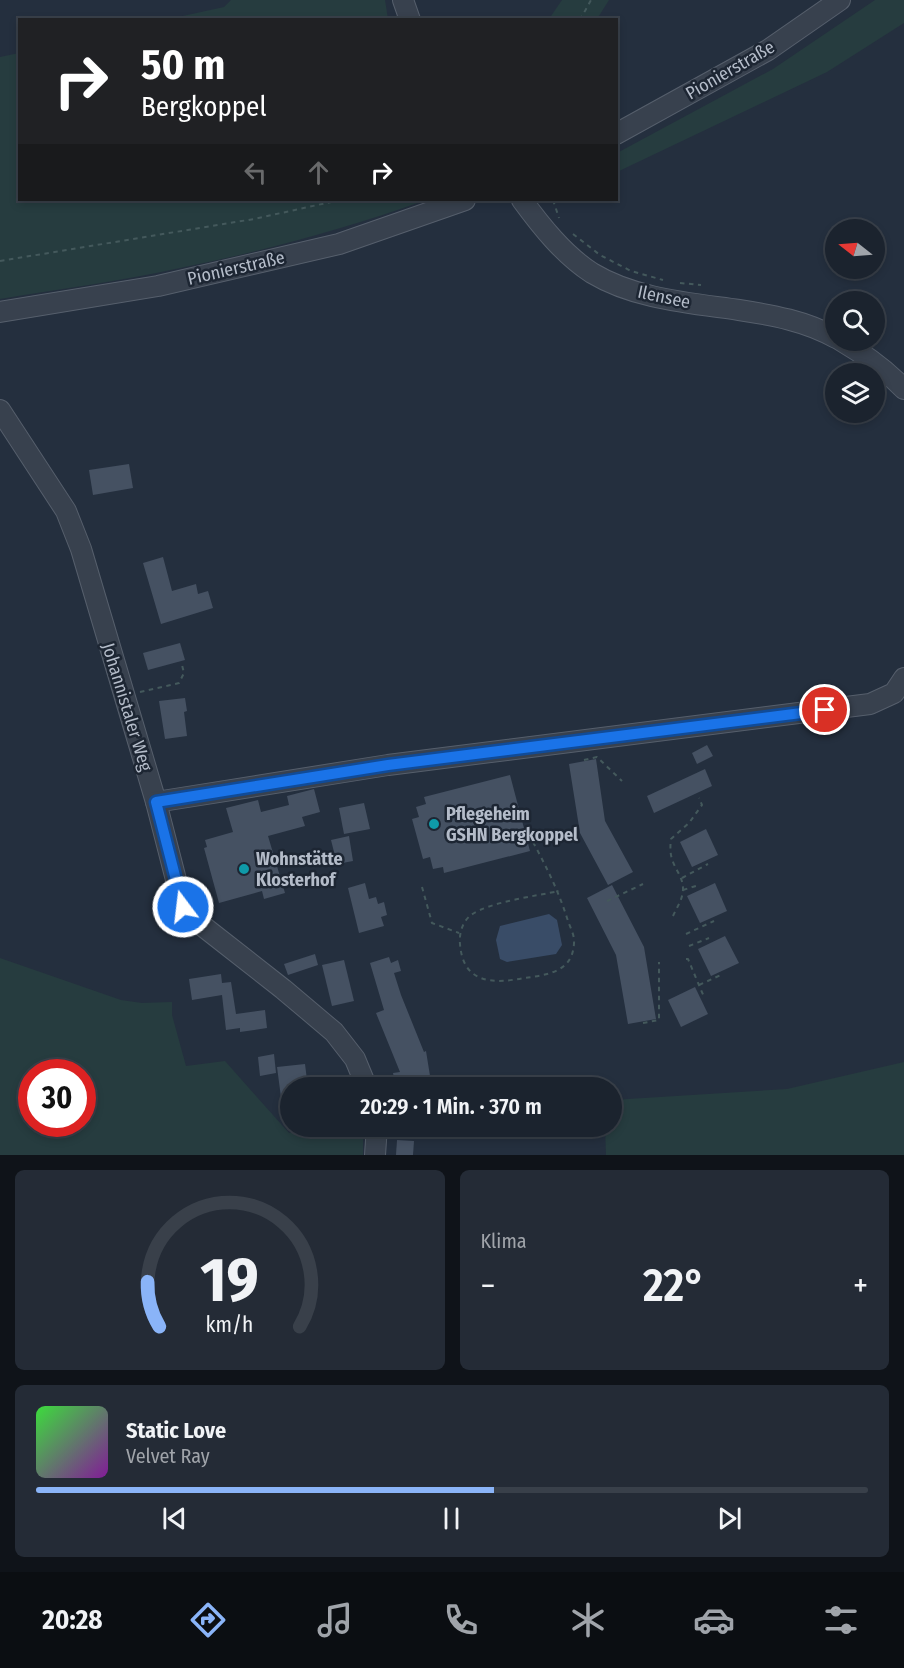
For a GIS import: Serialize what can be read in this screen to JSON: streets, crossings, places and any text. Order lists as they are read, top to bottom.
{
  "streets": {
    "street": ["Pionierstraße", "Ilensee", "Johannistaler Weg"]
  },
  "places": ["Pflegeheim GSHN Bergkoppel", "Wohnstätte Klosterhof"],
  "north": "left",
  "page": {
    "turn": ["50 m", "Bergkoppel"],
    "limit": "30",
    "trip": "20:29 · 1 Min. · 370 m",
    "tile": "Klima",
    "heat": ["−", "22°", "+"],
    "song": ["Static Love", "Velvet Ray"],
    "tabs": "20:28",
    "gauge": ["19", "km/h"]
  }
}
